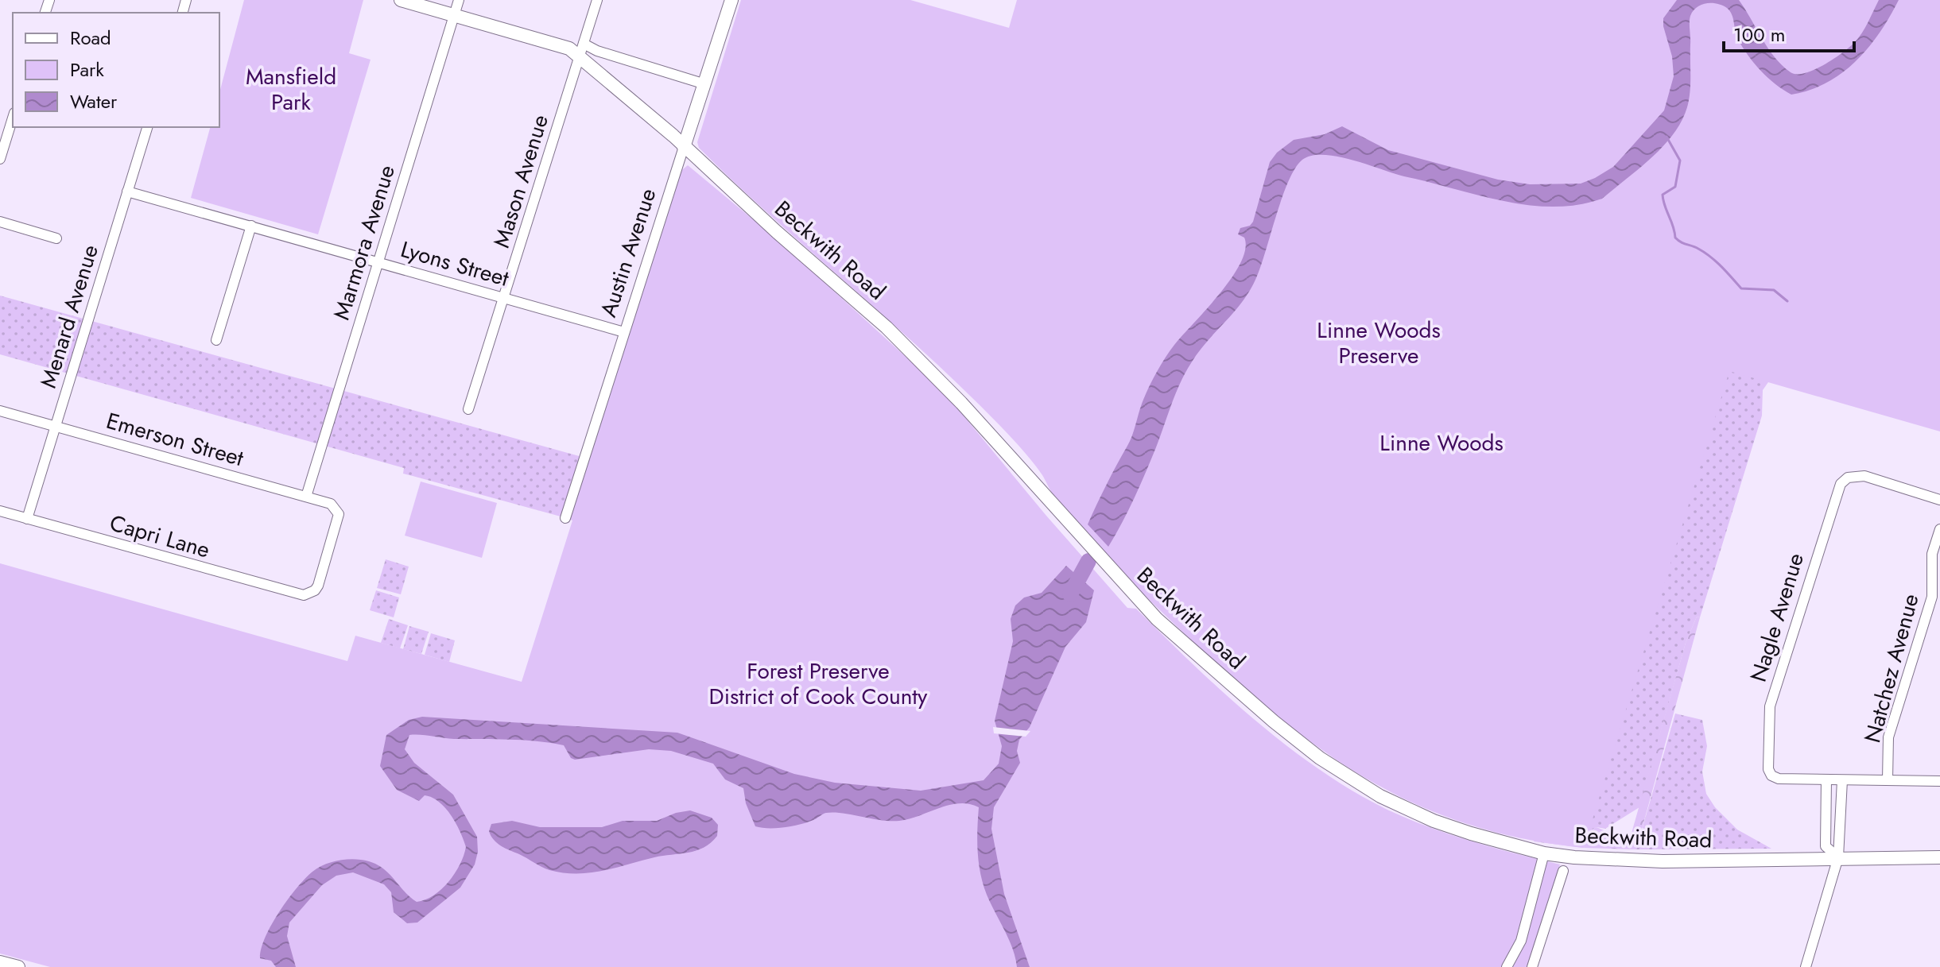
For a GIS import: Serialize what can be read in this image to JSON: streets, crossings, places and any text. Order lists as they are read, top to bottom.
{
  "streets": {
    "street": [
      "Mason Avenue",
      "Marmora Avenue",
      "Beckwith Road",
      "Austin Avenue",
      "Lyons Street",
      "Menard Avenue",
      "Emerson Street",
      "Capri Lane",
      "Nagle Avenue",
      "Natchez Avenue"
    ]
  },
  "crossings": [
    ["Mason Avenue", "Beckwith Road"],
    ["Mason Avenue", "Lyons Street"],
    ["Marmora Avenue", "Beckwith Road"],
    ["Marmora Avenue", "Lyons Street"],
    ["Marmora Avenue", "Emerson Street"],
    ["Beckwith Road", "Austin Avenue"],
    ["Austin Avenue", "Lyons Street"],
    ["Lyons Street", "Menard Avenue"],
    ["Menard Avenue", "Emerson Street"],
    ["Menard Avenue", "Capri Lane"],
    ["Emerson Street", "Capri Lane"]
  ],
  "parks": [
    "Mansfield Park",
    "Linne Woods Preserve",
    "Linne Woods",
    "Forest Preserve District of Cook County"
  ],
  "legend": ["Road", "Park", "Water"],
  "scale_bar": "100 m"
}
